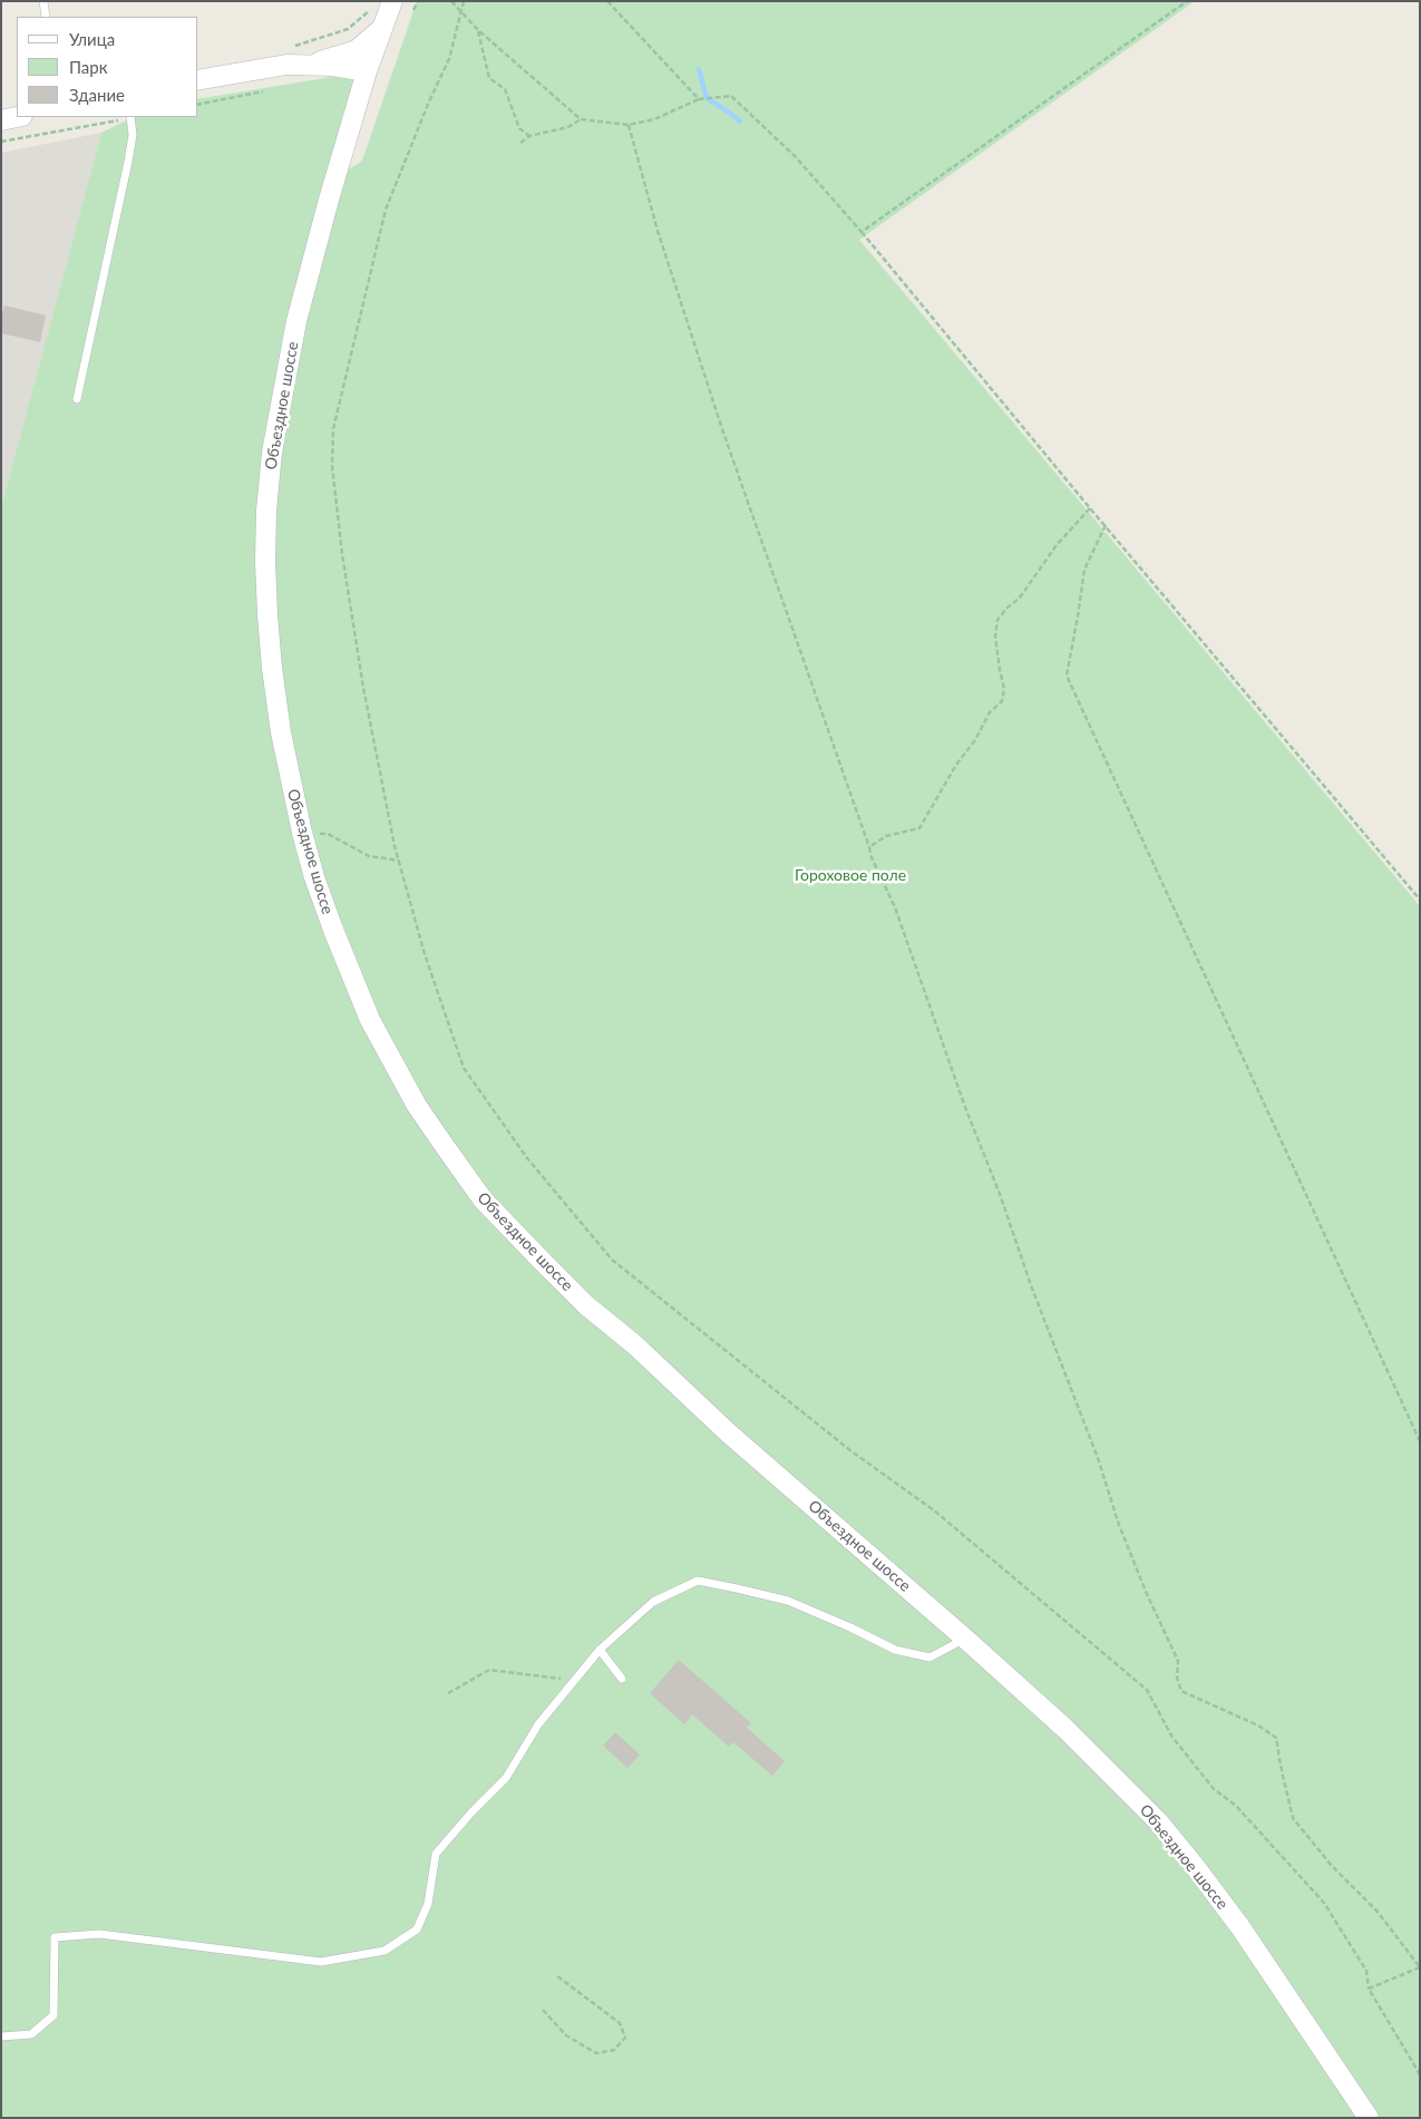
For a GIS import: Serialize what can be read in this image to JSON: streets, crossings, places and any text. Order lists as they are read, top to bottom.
{
  "streets": {
    "street": ["Объездное шоссе"]
  },
  "parks": ["Гороховое поле"],
  "legend": ["Улица", "Парк", "Здание"]
}
